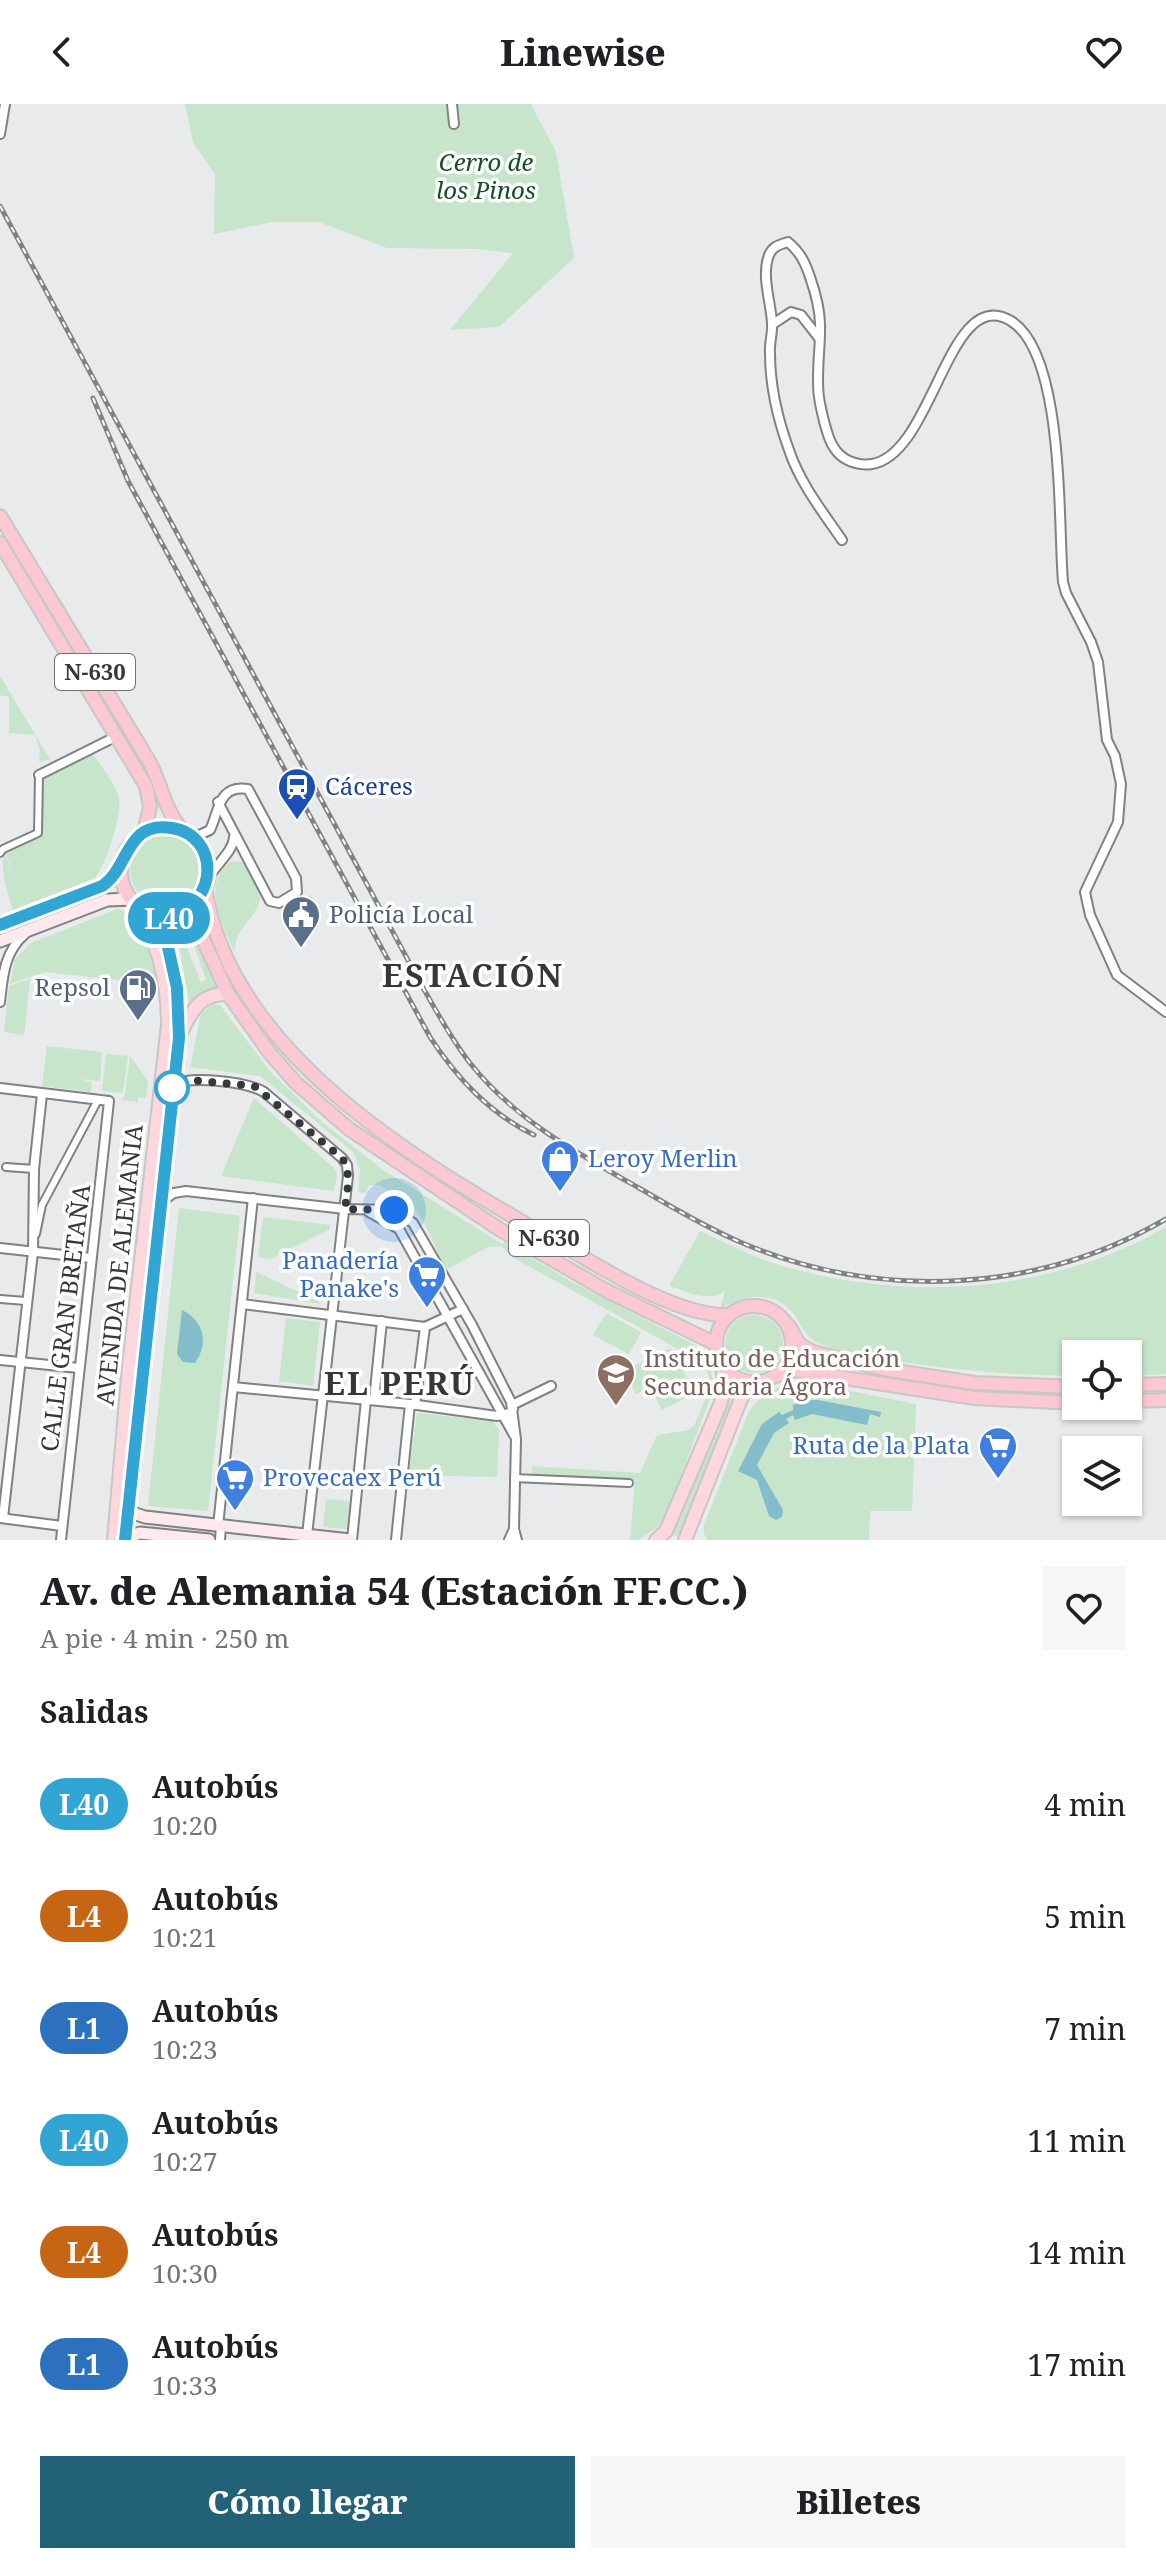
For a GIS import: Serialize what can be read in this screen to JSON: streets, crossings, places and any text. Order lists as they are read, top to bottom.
{
  "streets": {
    "highway": ["N-630"],
    "main road": ["AVENIDA DE ALEMANIA"],
    "street": ["CALLE GRAN BRETAÑA"]
  },
  "crossings": [
    ["N-630", "AVENIDA DE ALEMANIA"]
  ],
  "districts": ["ESTACIÓN", "EL PERÚ"],
  "parks": ["Cerro de los Pinos"],
  "places": {
    "station": ["Cáceres"],
    "public building": ["Policía Local"],
    "fuel station": ["Repsol"],
    "shop": ["Leroy Merlin"],
    "supermarket": ["Panadería Panake's", "Ruta de la Plata", "Provecaex Perú"],
    "school or university": ["Instituto de Educación Secundaria Ágora"]
  },
  "lines": ["bus line L40"],
  "page": {
    "header": "Linewise",
    "on_map": "L40",
    "heading": [
      ["Av. de Alemania 54 (Estación FF.CC.)", "A pie · 4 min · 250 m"],
      "Salidas"
    ],
    "list": [
      {
        "mark": "L40",
        "name": "Autobús",
        "note": "10:20",
        "value": "4 min"
      },
      {
        "mark": "L4",
        "name": "Autobús",
        "note": "10:21",
        "value": "5 min"
      },
      {
        "mark": "L1",
        "name": "Autobús",
        "note": "10:23",
        "value": "7 min"
      },
      {
        "mark": "L40",
        "name": "Autobús",
        "note": "10:27",
        "value": "11 min"
      },
      {
        "mark": "L4",
        "name": "Autobús",
        "note": "10:30",
        "value": "14 min"
      },
      {
        "mark": "L1",
        "name": "Autobús",
        "note": "10:33",
        "value": "17 min"
      }
    ],
    "buttons": ["Cómo llegar", "Billetes"]
  }
}
